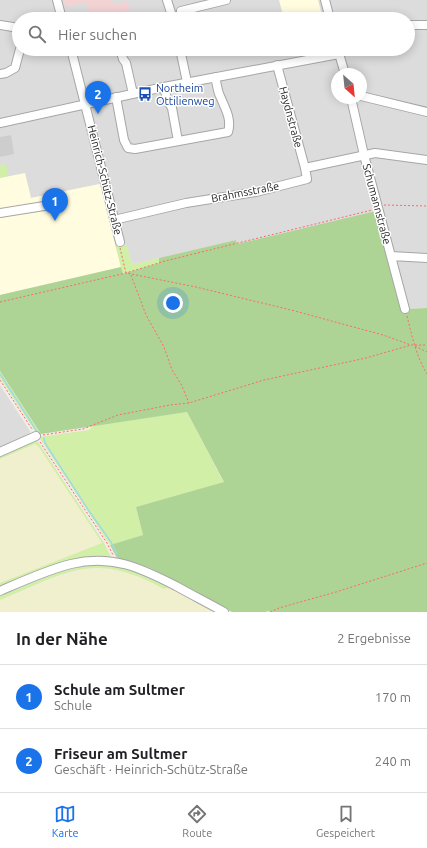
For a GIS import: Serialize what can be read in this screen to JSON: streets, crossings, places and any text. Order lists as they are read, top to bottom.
{
  "streets": {
    "street": [
      "Haydnstraße",
      "Heinrich-Schütz-Straße",
      "Brahmsstraße",
      "Schumannstraße"
    ]
  },
  "crossings": [
    ["Haydnstraße", "Brahmsstraße"],
    ["Heinrich-Schütz-Straße", "Brahmsstraße"]
  ],
  "places": {
    "bus stop": ["Northeim Ottilienweg"]
  },
  "north": "bottom right",
  "page": {
    "search": "Hier suchen",
    "pins": ["2", "1"],
    "heading": ["In der Nähe", "2 Ergebnisse"],
    "list": [
      {
        "mark": "1",
        "name": "Schule am Sultmer",
        "note": "Schule",
        "value": "170 m"
      },
      {
        "mark": "2",
        "name": "Friseur am Sultmer",
        "note": "Geschäft · Heinrich-Schütz-Straße",
        "value": "240 m"
      }
    ],
    "nav": ["Karte", "Route", "Gespeichert"]
  }
}
